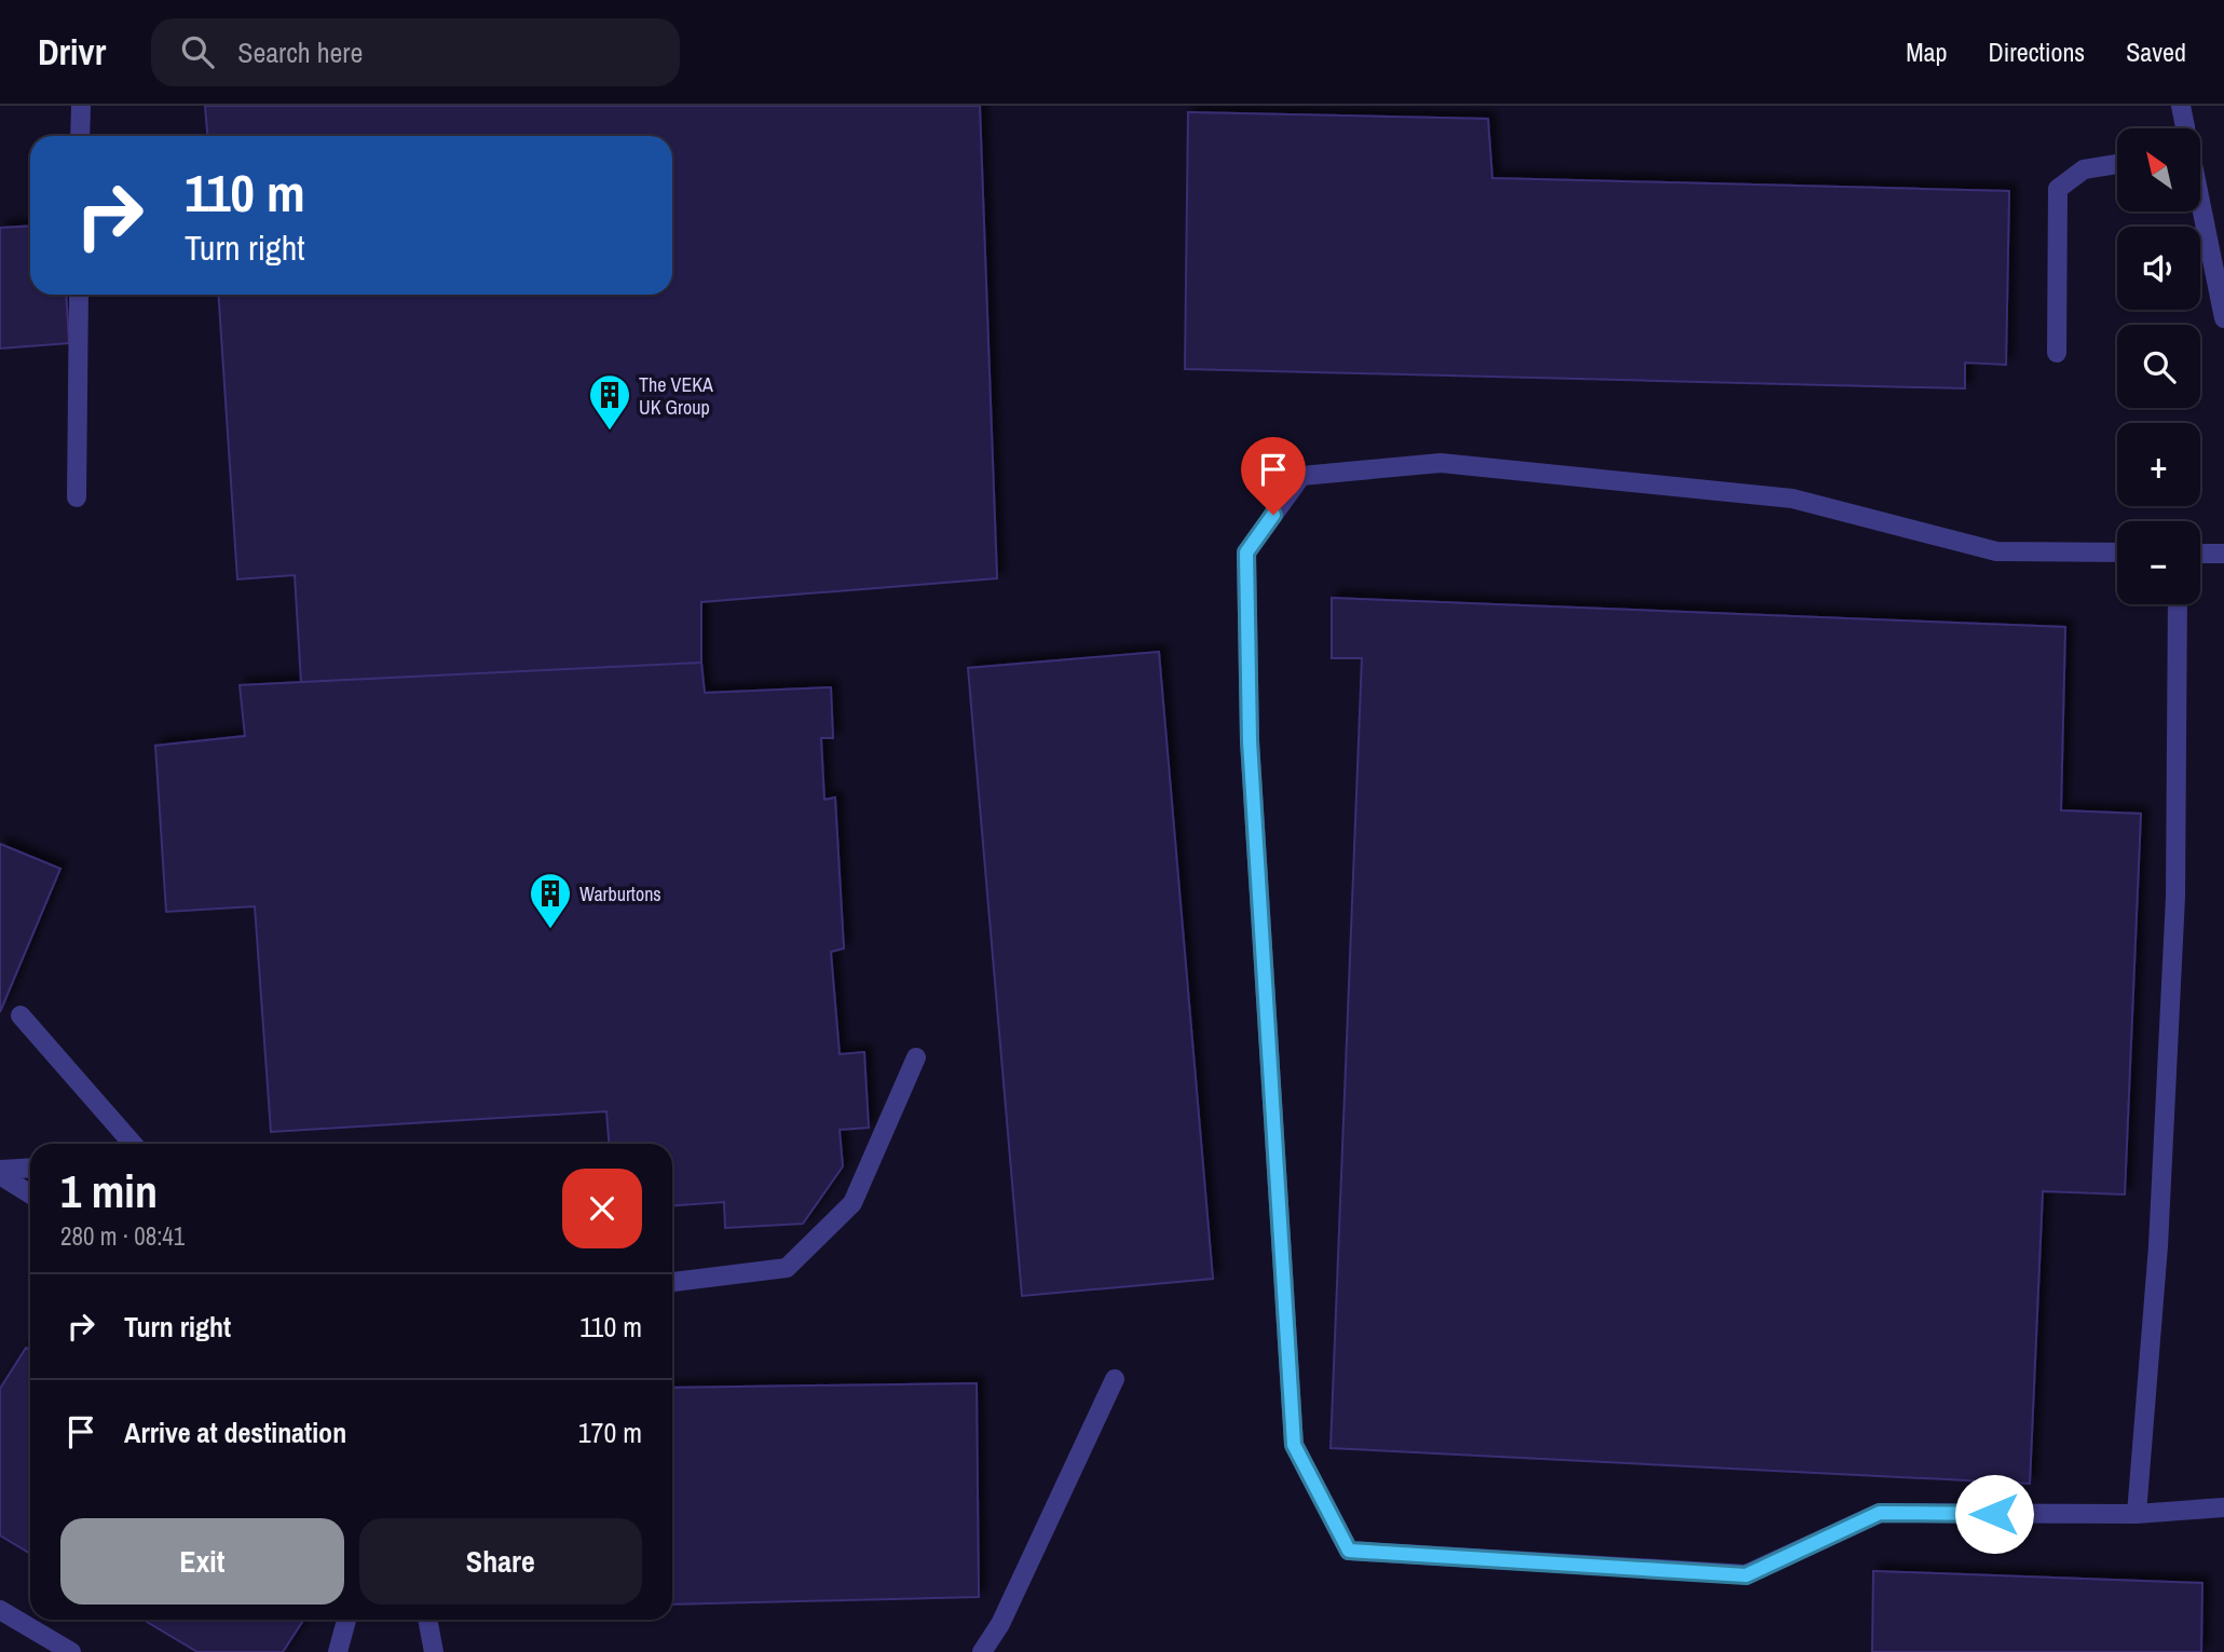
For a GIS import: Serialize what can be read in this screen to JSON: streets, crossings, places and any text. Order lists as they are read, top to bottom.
{
  "places": {
    "building": ["The VEKA UK Group", "Warburtons"]
  },
  "north": "top left",
  "page": {
    "header": "Drivr",
    "search": "Search here",
    "nav": ["Map", "Directions", "Saved"],
    "map_buttons": ["+", "−"],
    "turn": ["110 m", "Turn right"],
    "heading": ["1 min", "280 m · 08:41"],
    "list": [
      {
        "name": "Turn right",
        "value": "110 m"
      },
      {
        "name": "Arrive at destination",
        "value": "170 m"
      }
    ],
    "buttons": ["Exit", "Share"]
  }
}
